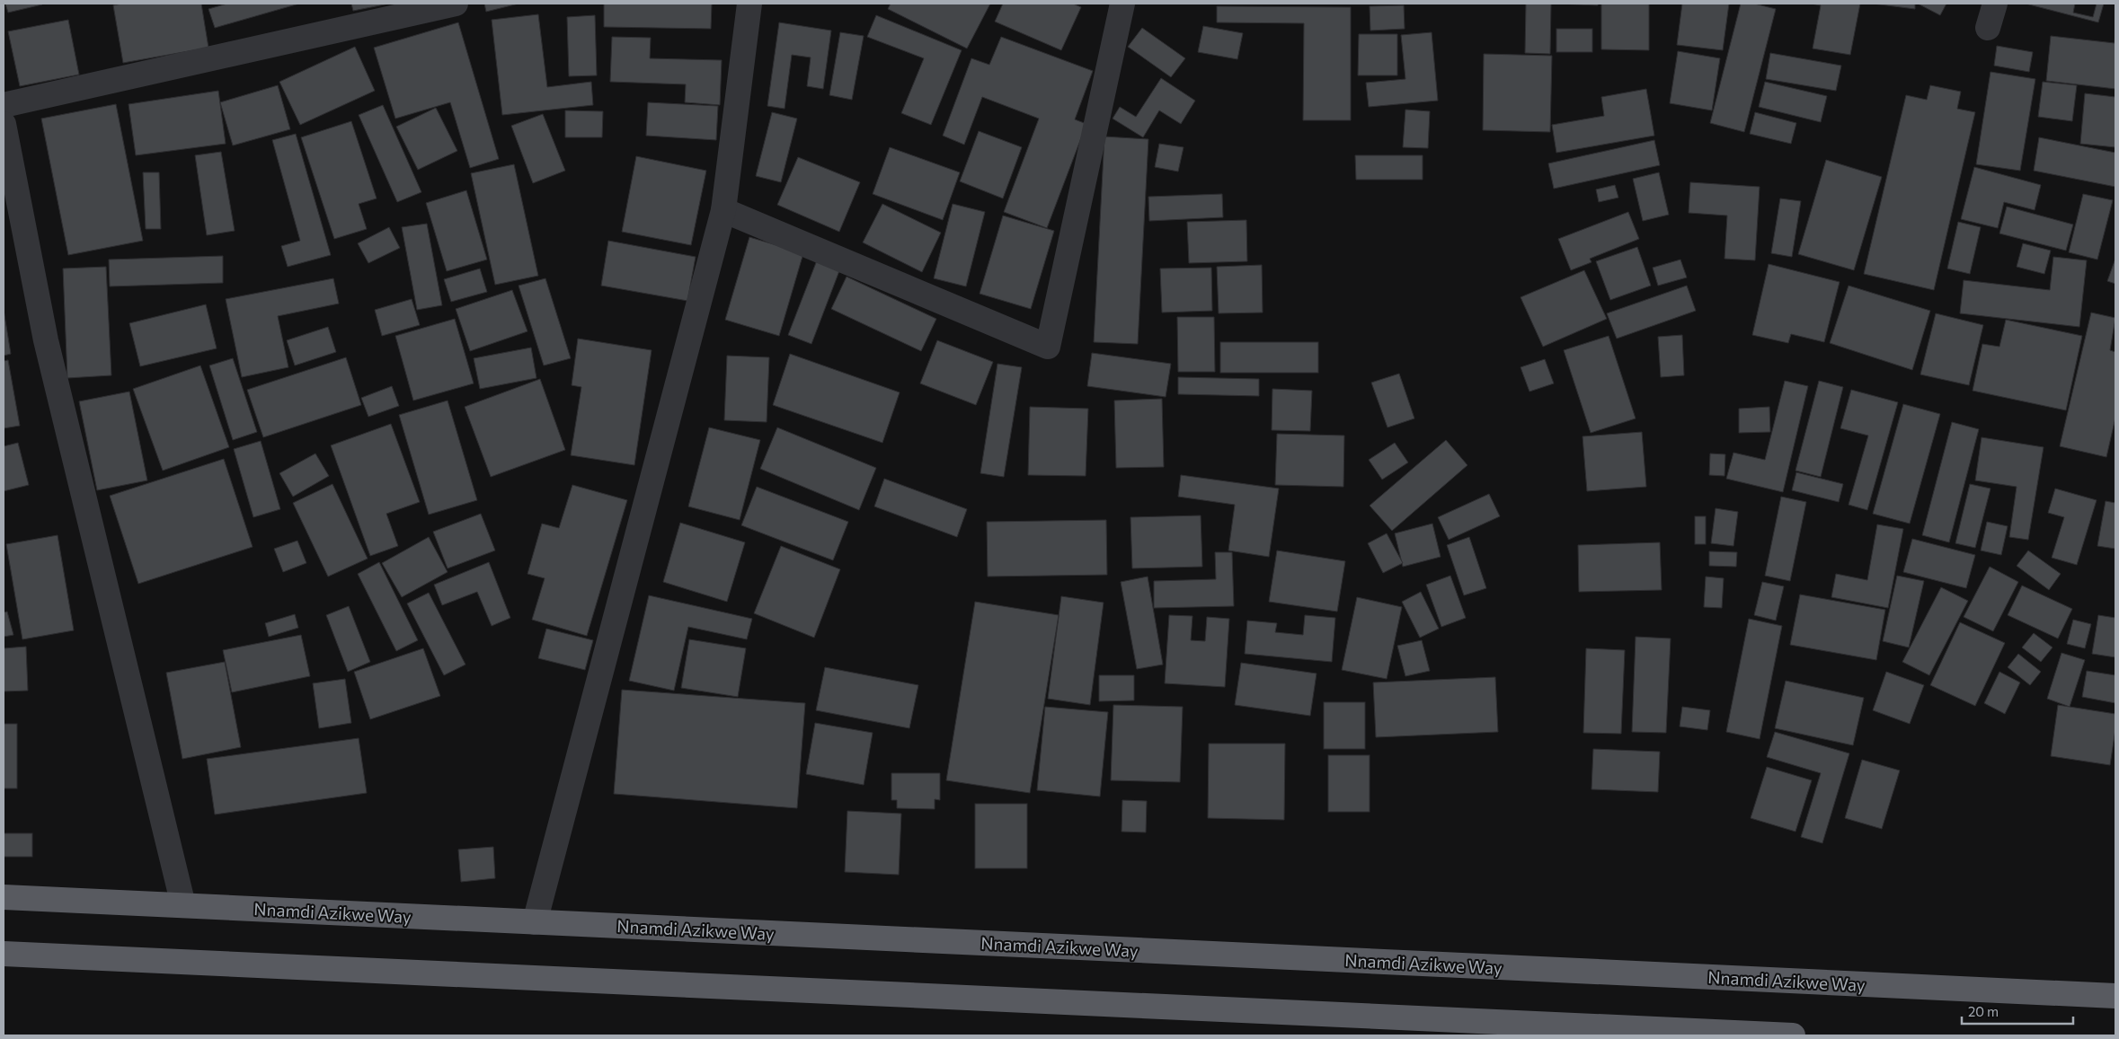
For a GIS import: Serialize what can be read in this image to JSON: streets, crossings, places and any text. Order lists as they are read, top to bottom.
{
  "streets": {
    "highway": ["Nnamdi Azikwe Way"]
  },
  "scale_bar": "20 m"
}
